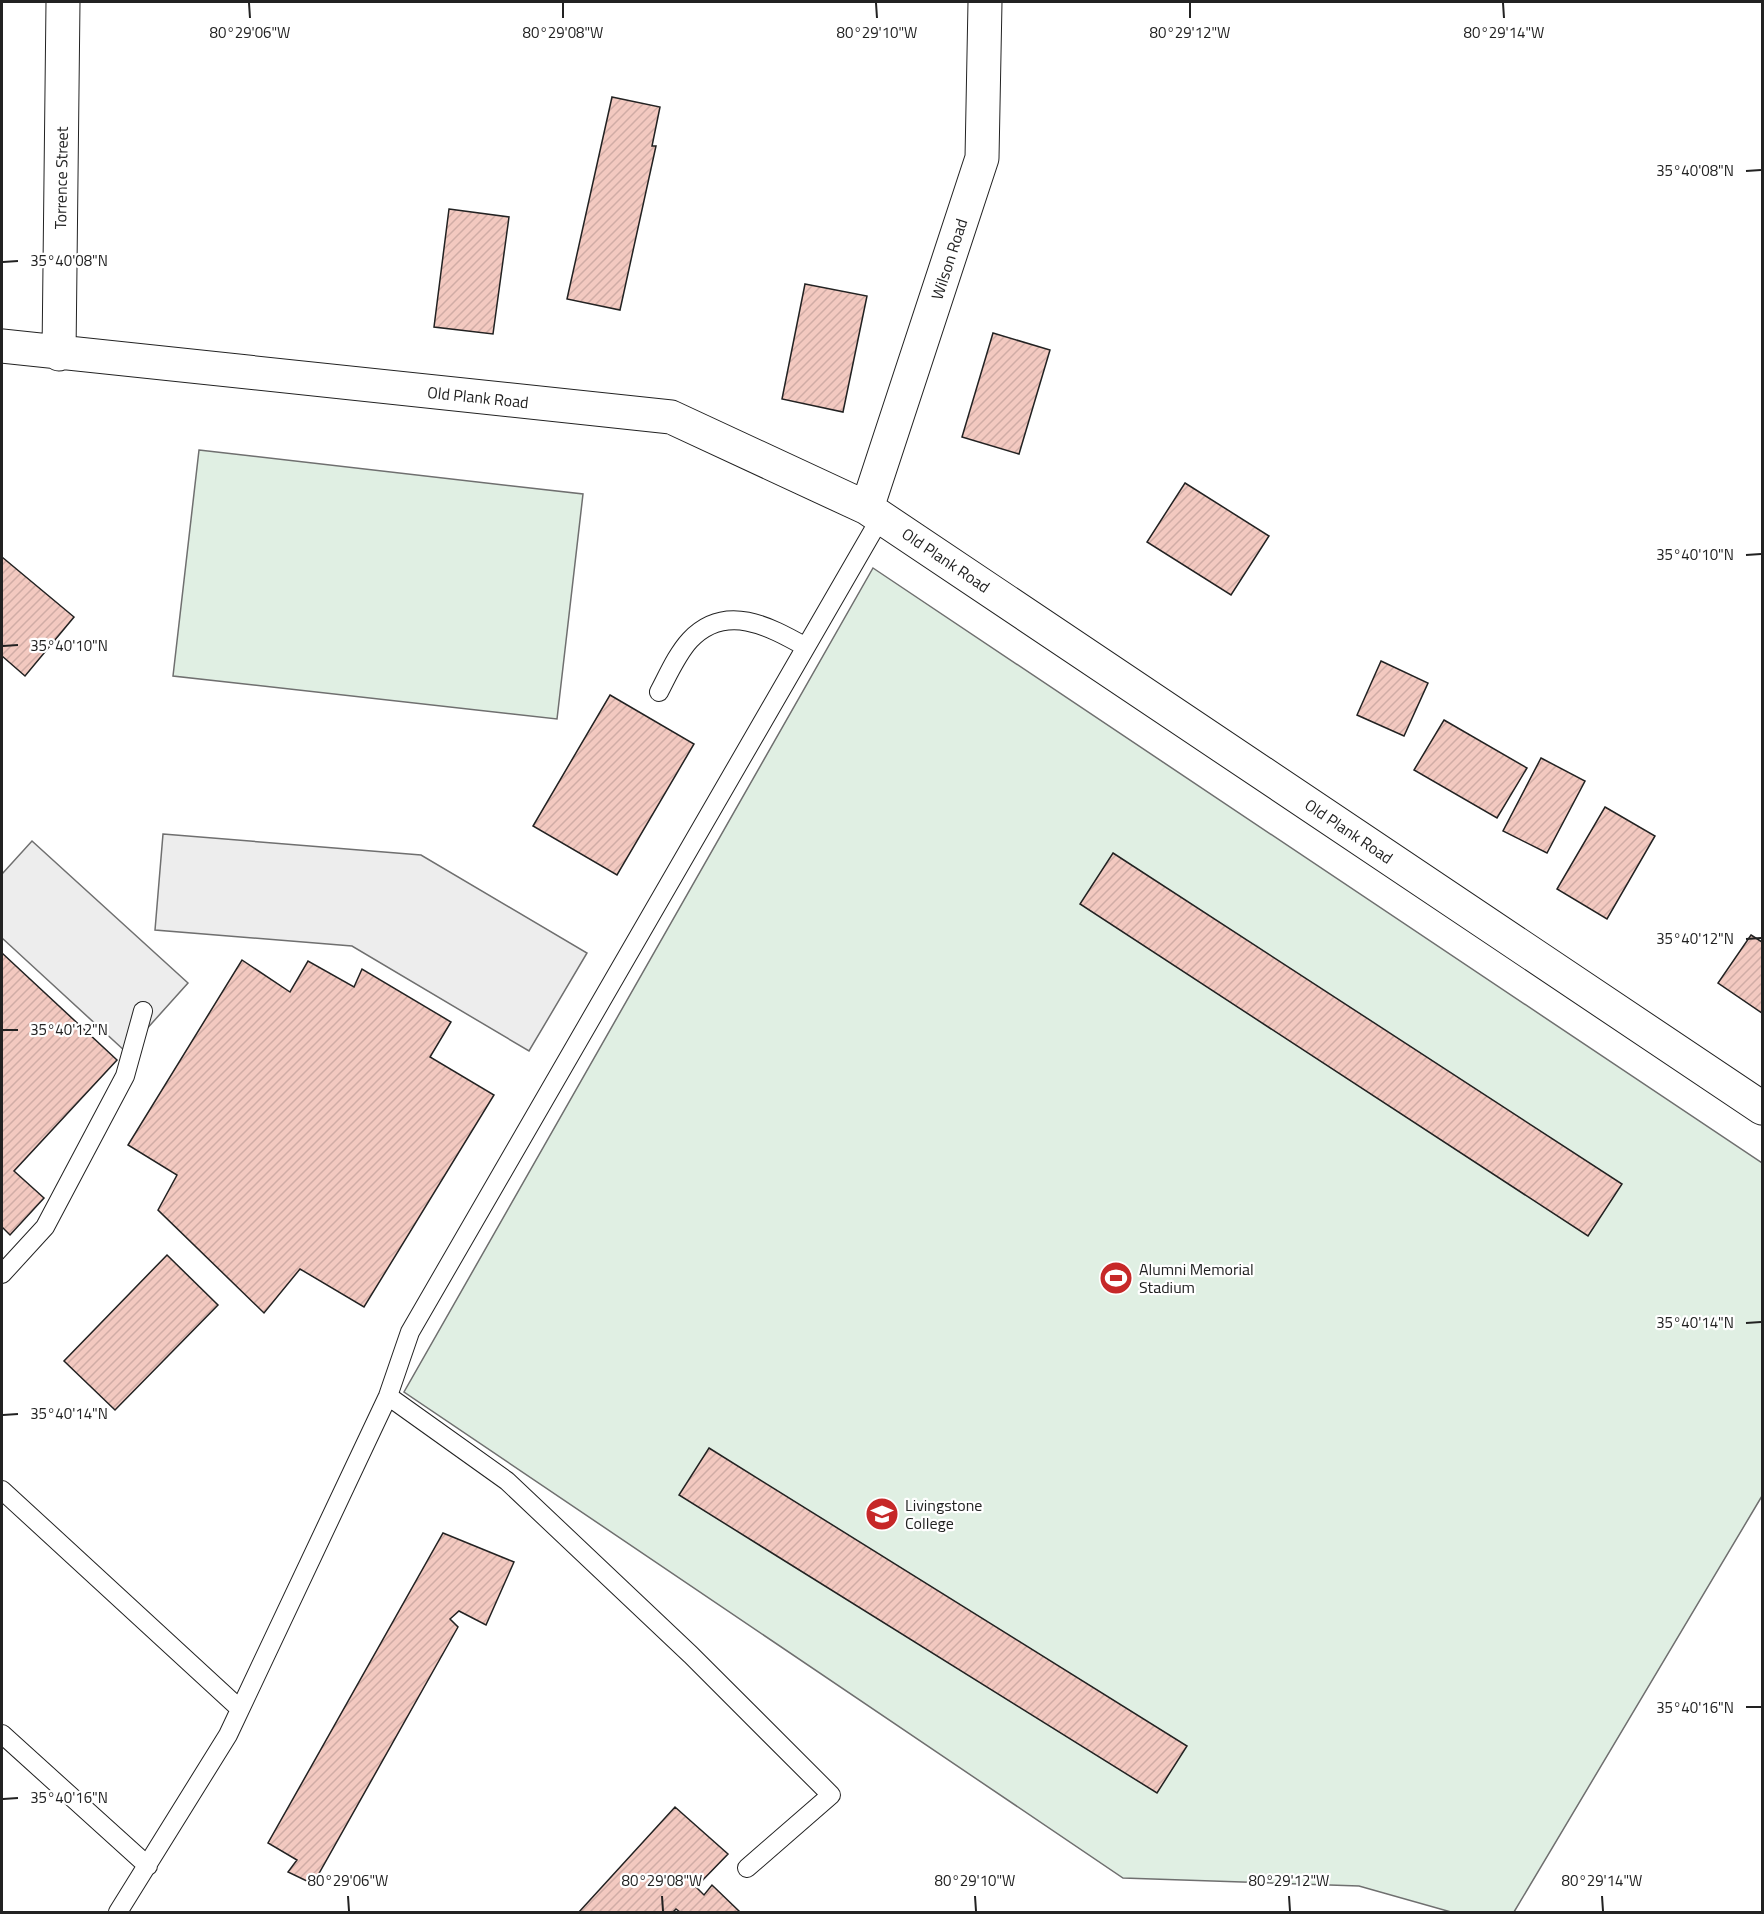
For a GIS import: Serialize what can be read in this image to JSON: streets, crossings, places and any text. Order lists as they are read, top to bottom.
{
  "streets": {
    "street": ["Torrence Street", "Wilson Road", "Old Plank Road"]
  },
  "crossings": [
    ["Torrence Street", "Old Plank Road"],
    ["Wilson Road", "Old Plank Road"]
  ],
  "places": {
    "sports": ["Alumni Memorial Stadium"],
    "school or university": ["Livingstone College"]
  },
  "coordinates": [
    "80°29'06\"W",
    "80°29'08\"W",
    "80°29'10\"W",
    "80°29'12\"W",
    "80°29'14\"W",
    "35°40'08\"N",
    "35°40'10\"N",
    "35°40'12\"N",
    "35°40'14\"N",
    "35°40'16\"N"
  ]
}
